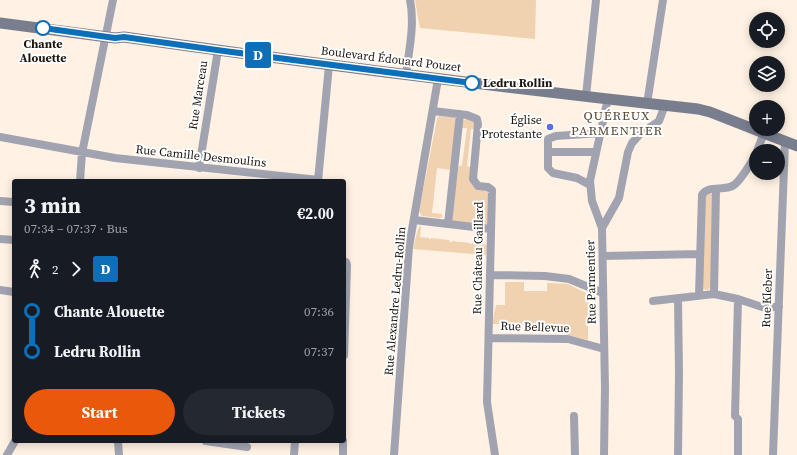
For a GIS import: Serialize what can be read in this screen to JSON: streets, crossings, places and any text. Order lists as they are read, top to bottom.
{
  "streets": {
    "street": [
      "Boulevard Édouard Pouzet",
      "Rue Marceau",
      "Rue Camille Desmoulins",
      "Rue Château Gaillard",
      "Rue Parmentier",
      "Rue Kleber",
      "Rue Alexandre Ledru-Rollin",
      "Rue Bellevue"
    ]
  },
  "crossings": [
    ["Boulevard Édouard Pouzet", "Rue Marceau"],
    ["Boulevard Édouard Pouzet", "Rue Parmentier"],
    ["Boulevard Édouard Pouzet", "Rue Kleber"],
    ["Boulevard Édouard Pouzet", "Rue Alexandre Ledru-Rollin"],
    ["Rue Marceau", "Rue Camille Desmoulins"],
    ["Rue Château Gaillard", "Rue Alexandre Ledru-Rollin"],
    ["Rue Château Gaillard", "Rue Bellevue"],
    ["Rue Parmentier", "Rue Bellevue"]
  ],
  "districts": ["QUÉREUX PARMENTIER"],
  "places": ["Chante Alouette", "Ledru Rollin", "Église Protestante"],
  "lines": ["bus line D"],
  "page": {
    "on_map": "D",
    "map_buttons": ["+", "−"],
    "heading": ["3 min", "07:34 – 07:37 · Bus", "€2.00"],
    "legs": ["2", "D"],
    "list": [
      {
        "name": "Chante Alouette",
        "value": "07:36"
      },
      {
        "name": "Ledru Rollin",
        "value": "07:37"
      }
    ],
    "buttons": ["Start", "Tickets"]
  }
}
